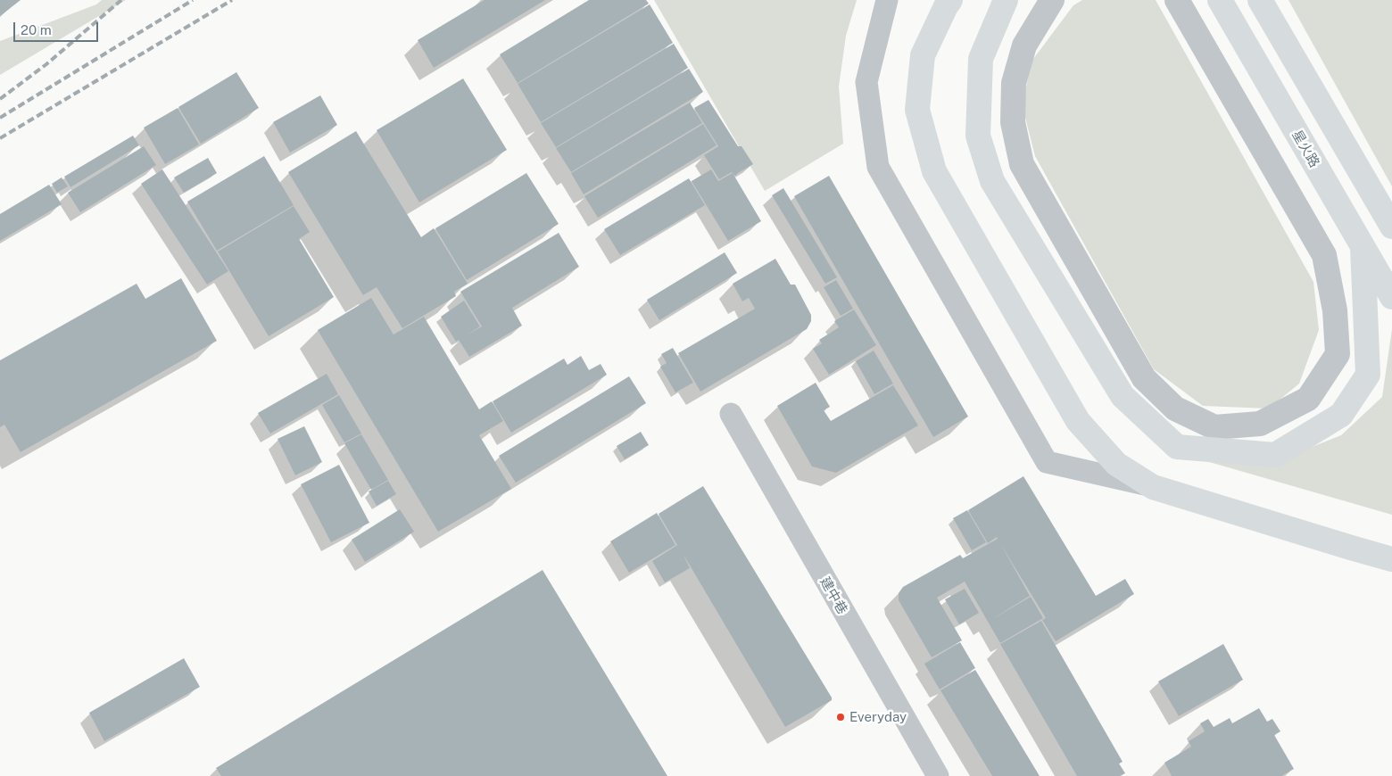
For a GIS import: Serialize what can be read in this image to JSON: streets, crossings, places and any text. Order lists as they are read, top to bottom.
{
  "streets": {
    "main road": ["星火路"],
    "street": ["建中巷"]
  },
  "places": ["Everyday"],
  "scale_bar": "20 m"
}
